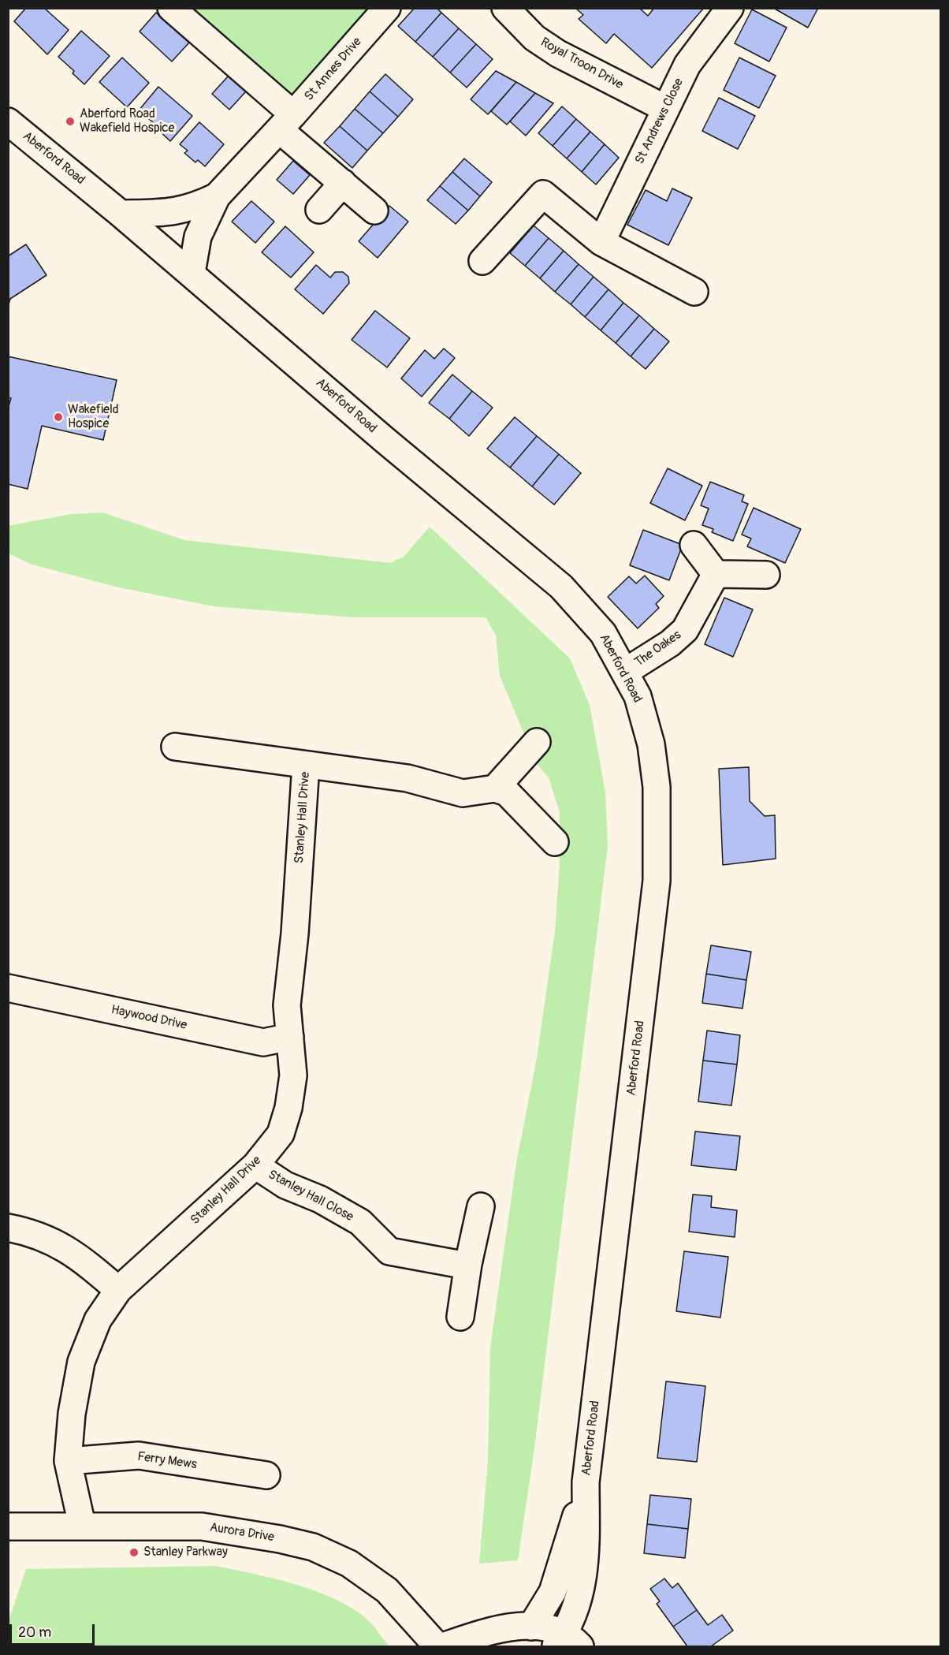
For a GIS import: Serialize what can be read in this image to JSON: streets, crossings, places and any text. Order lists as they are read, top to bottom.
{
  "streets": {
    "street": [
      "Royal Troon Drive",
      "St Annes Drive",
      "St Andrews Close",
      "Aberford Road",
      "The Oakes",
      "Stanley Hall Drive",
      "Haywood Drive",
      "Stanley Hall Close",
      "Ferry Mews",
      "Aurora Drive"
    ]
  },
  "crossings": [
    ["Royal Troon Drive", "St Andrews Close"],
    ["St Annes Drive", "Aberford Road"],
    ["Aberford Road", "The Oakes"],
    ["Stanley Hall Drive", "Haywood Drive"],
    ["Stanley Hall Drive", "Stanley Hall Close"],
    ["Stanley Hall Drive", "Ferry Mews"],
    ["Stanley Hall Drive", "Aurora Drive"]
  ],
  "places": ["Aberford Road Wakefield Hospice", "Wakefield Hospice", "Stanley Parkway"],
  "scale_bar": "20 m"
}
